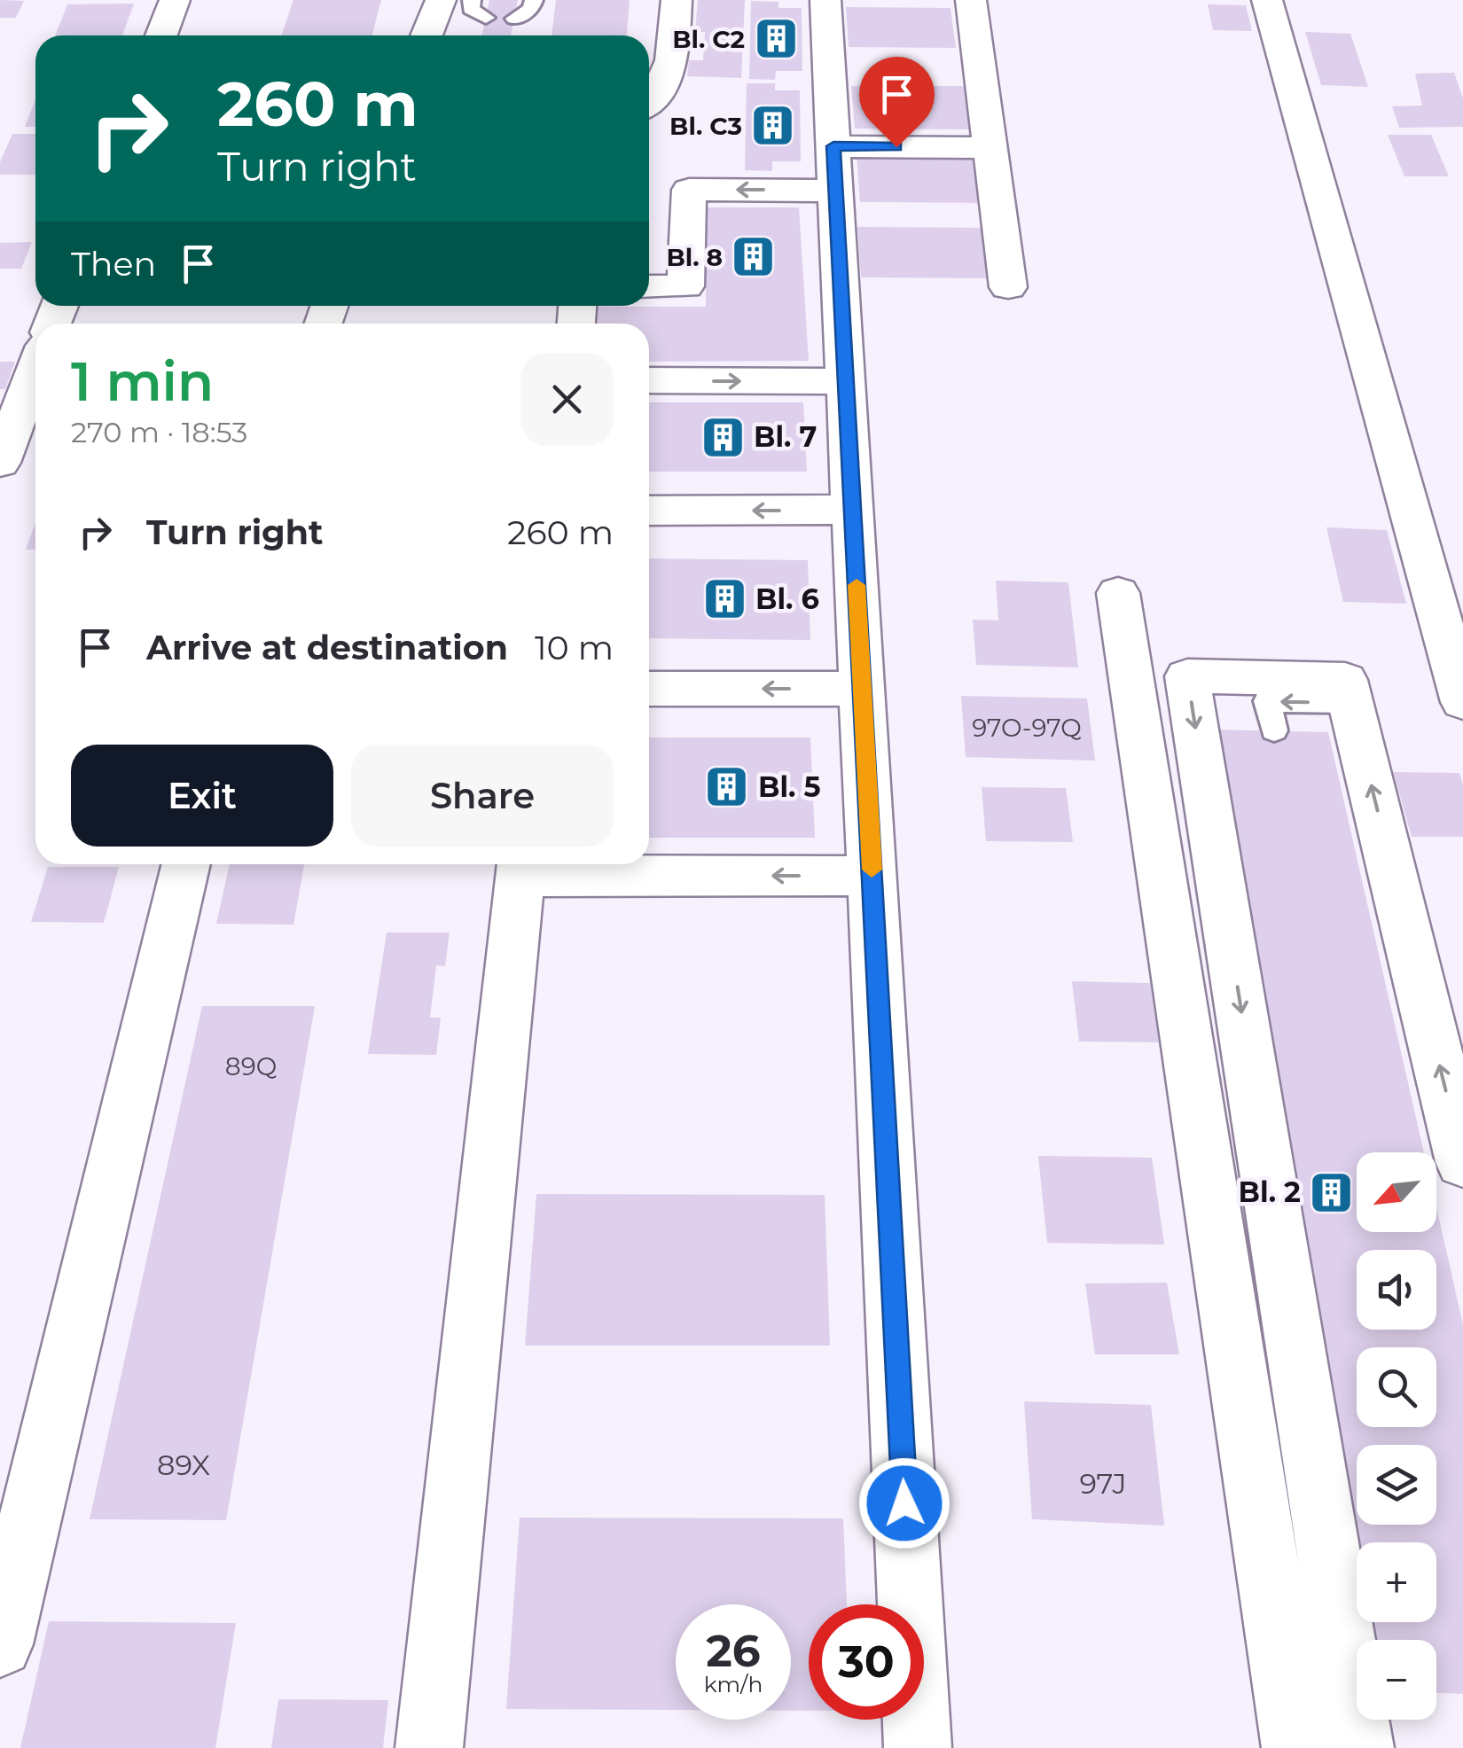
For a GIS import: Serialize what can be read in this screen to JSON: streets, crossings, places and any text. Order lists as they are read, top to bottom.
{
  "places": {
    "building": [
      "Bl. C2",
      "Bl. C3",
      "Bl. 8",
      "Bl. 7",
      "Bl. 6",
      "Bl. 5",
      "Bl. 2"
    ]
  },
  "house_numbers": [
    "97O-97Q",
    "89Q",
    "89X",
    "97J"
  ],
  "north": "bottom left",
  "page": {
    "turn": ["260 m", "Turn right"],
    "then": "Then",
    "heading": ["1 min", "270 m · 18:53"],
    "list": [
      {
        "name": "Turn right",
        "value": "260 m"
      },
      {
        "name": "Arrive at destination",
        "value": "10 m"
      }
    ],
    "buttons": ["Exit", "Share"],
    "map_buttons": ["+", "−"],
    "speed": "26 km/h",
    "limit": "30"
  }
}
